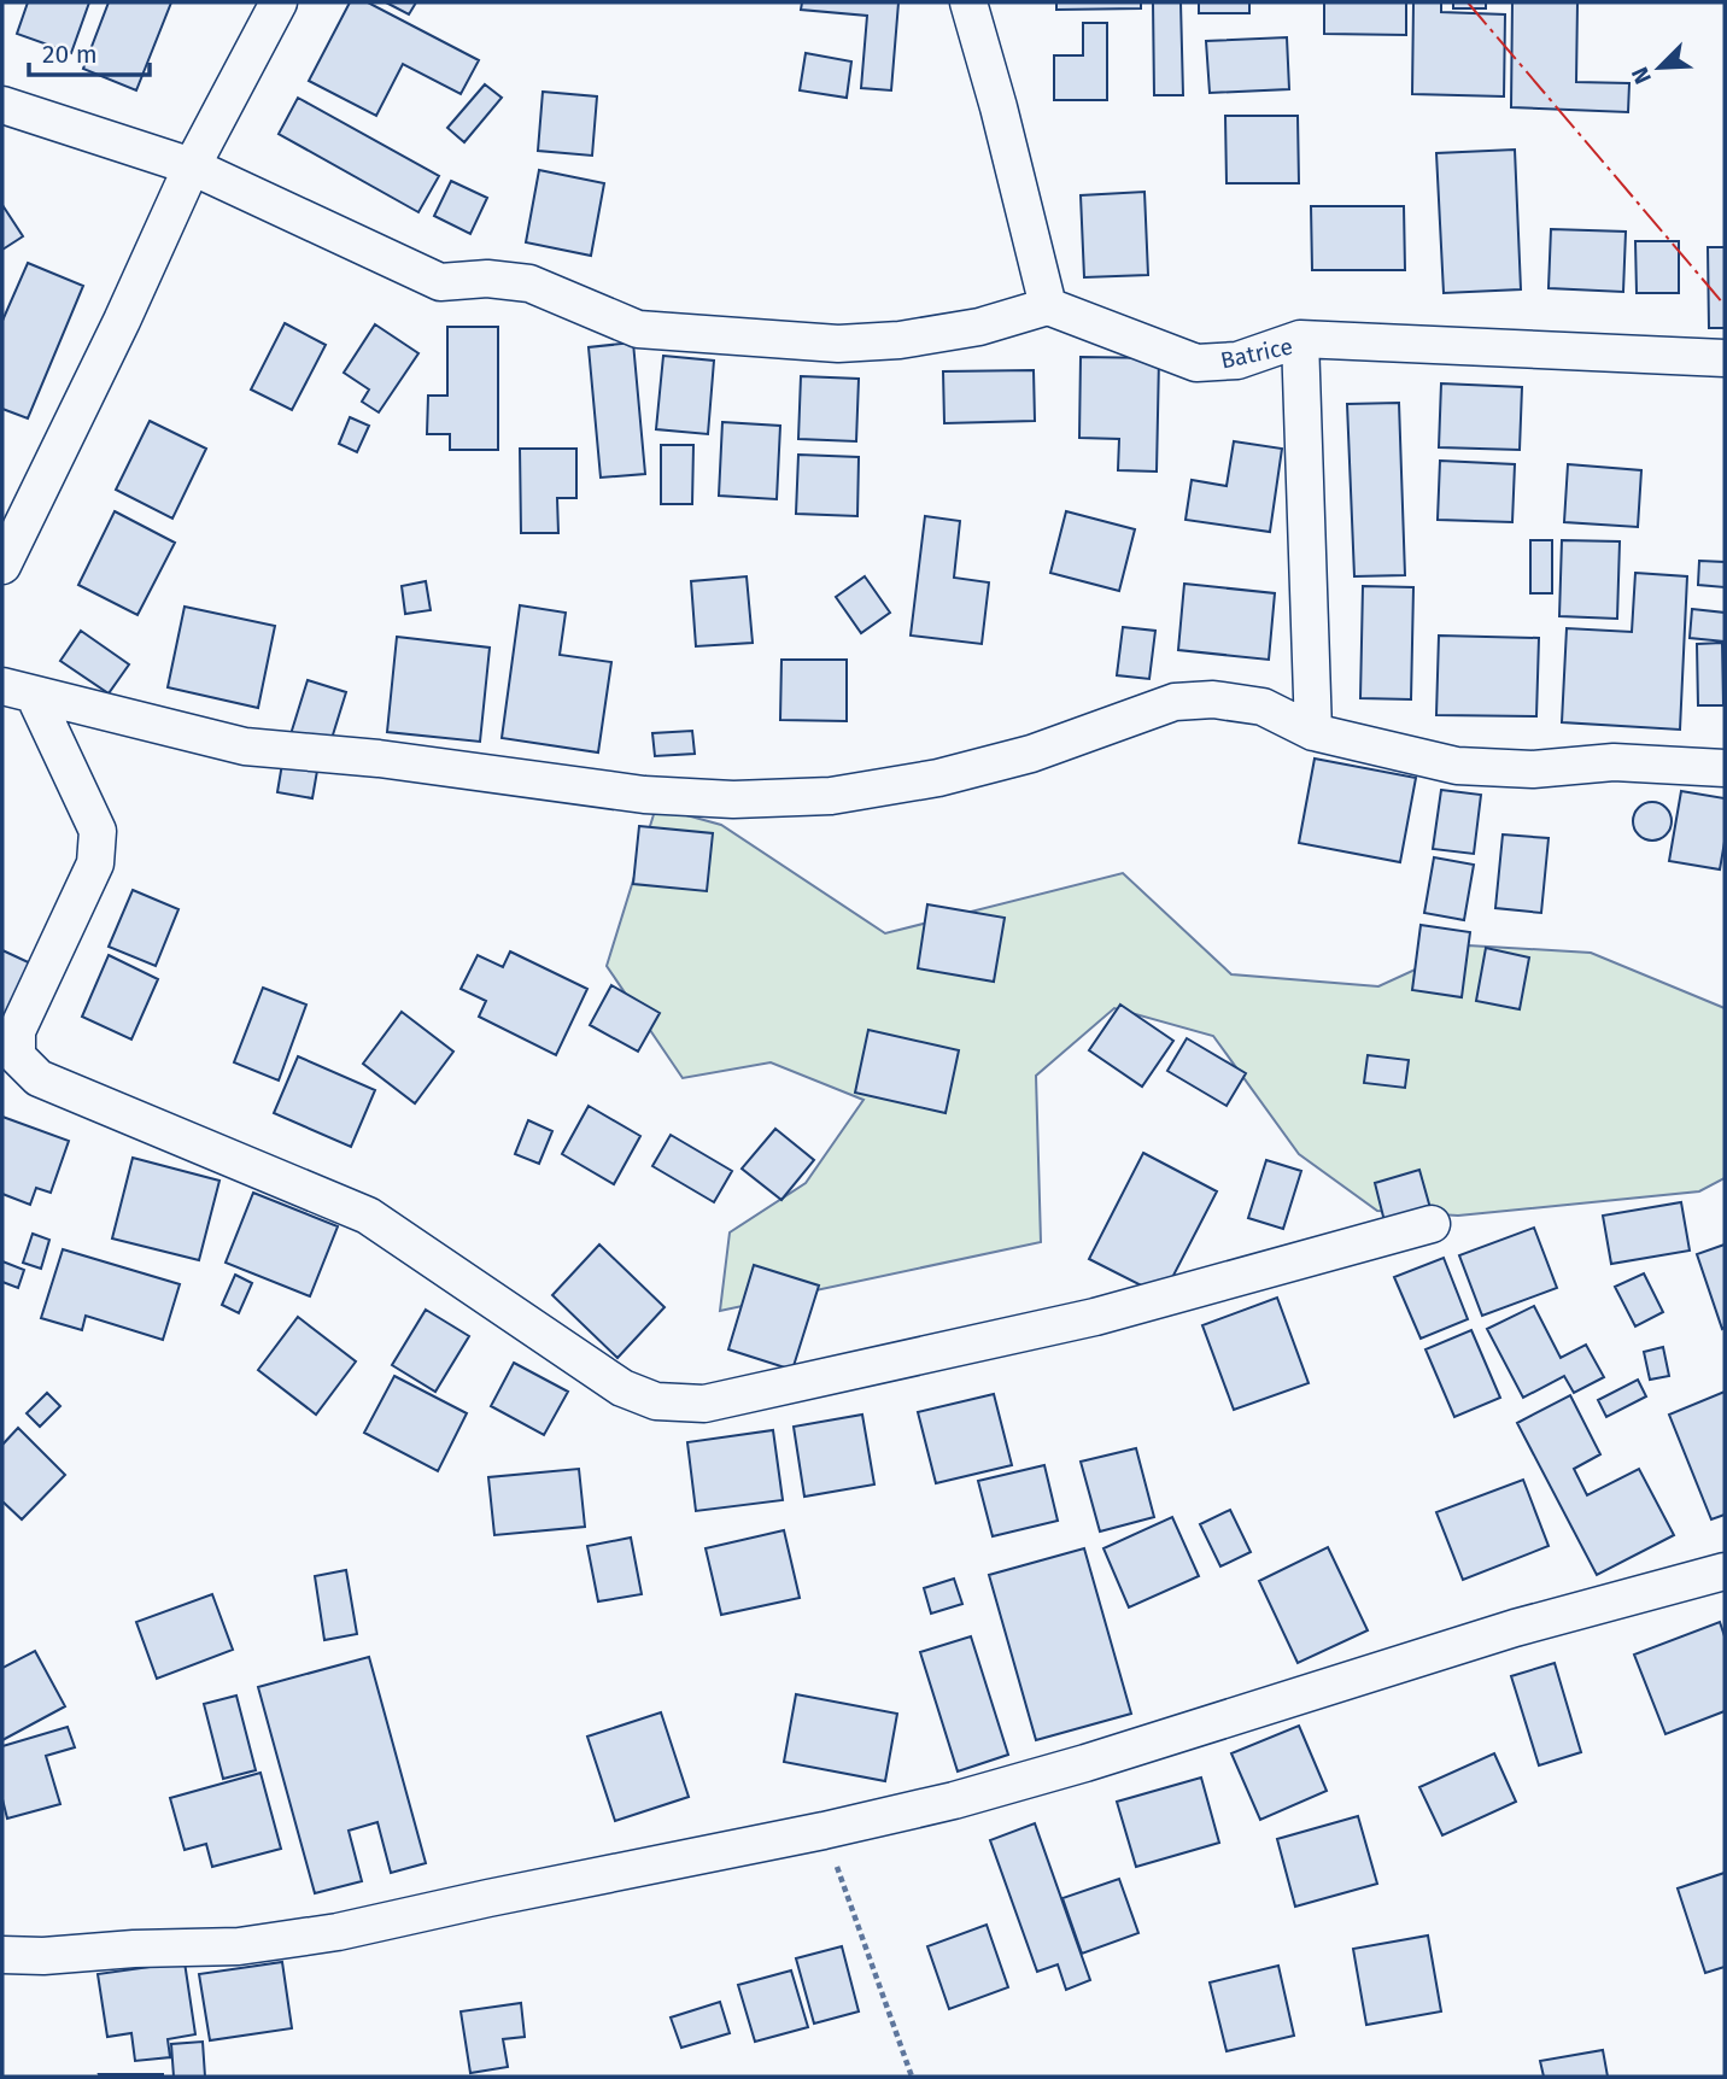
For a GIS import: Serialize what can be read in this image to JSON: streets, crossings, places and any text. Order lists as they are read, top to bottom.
{
  "streets": {
    "street": ["Batrice"]
  },
  "scale_bar": "20 m",
  "north": "bottom left"
}
